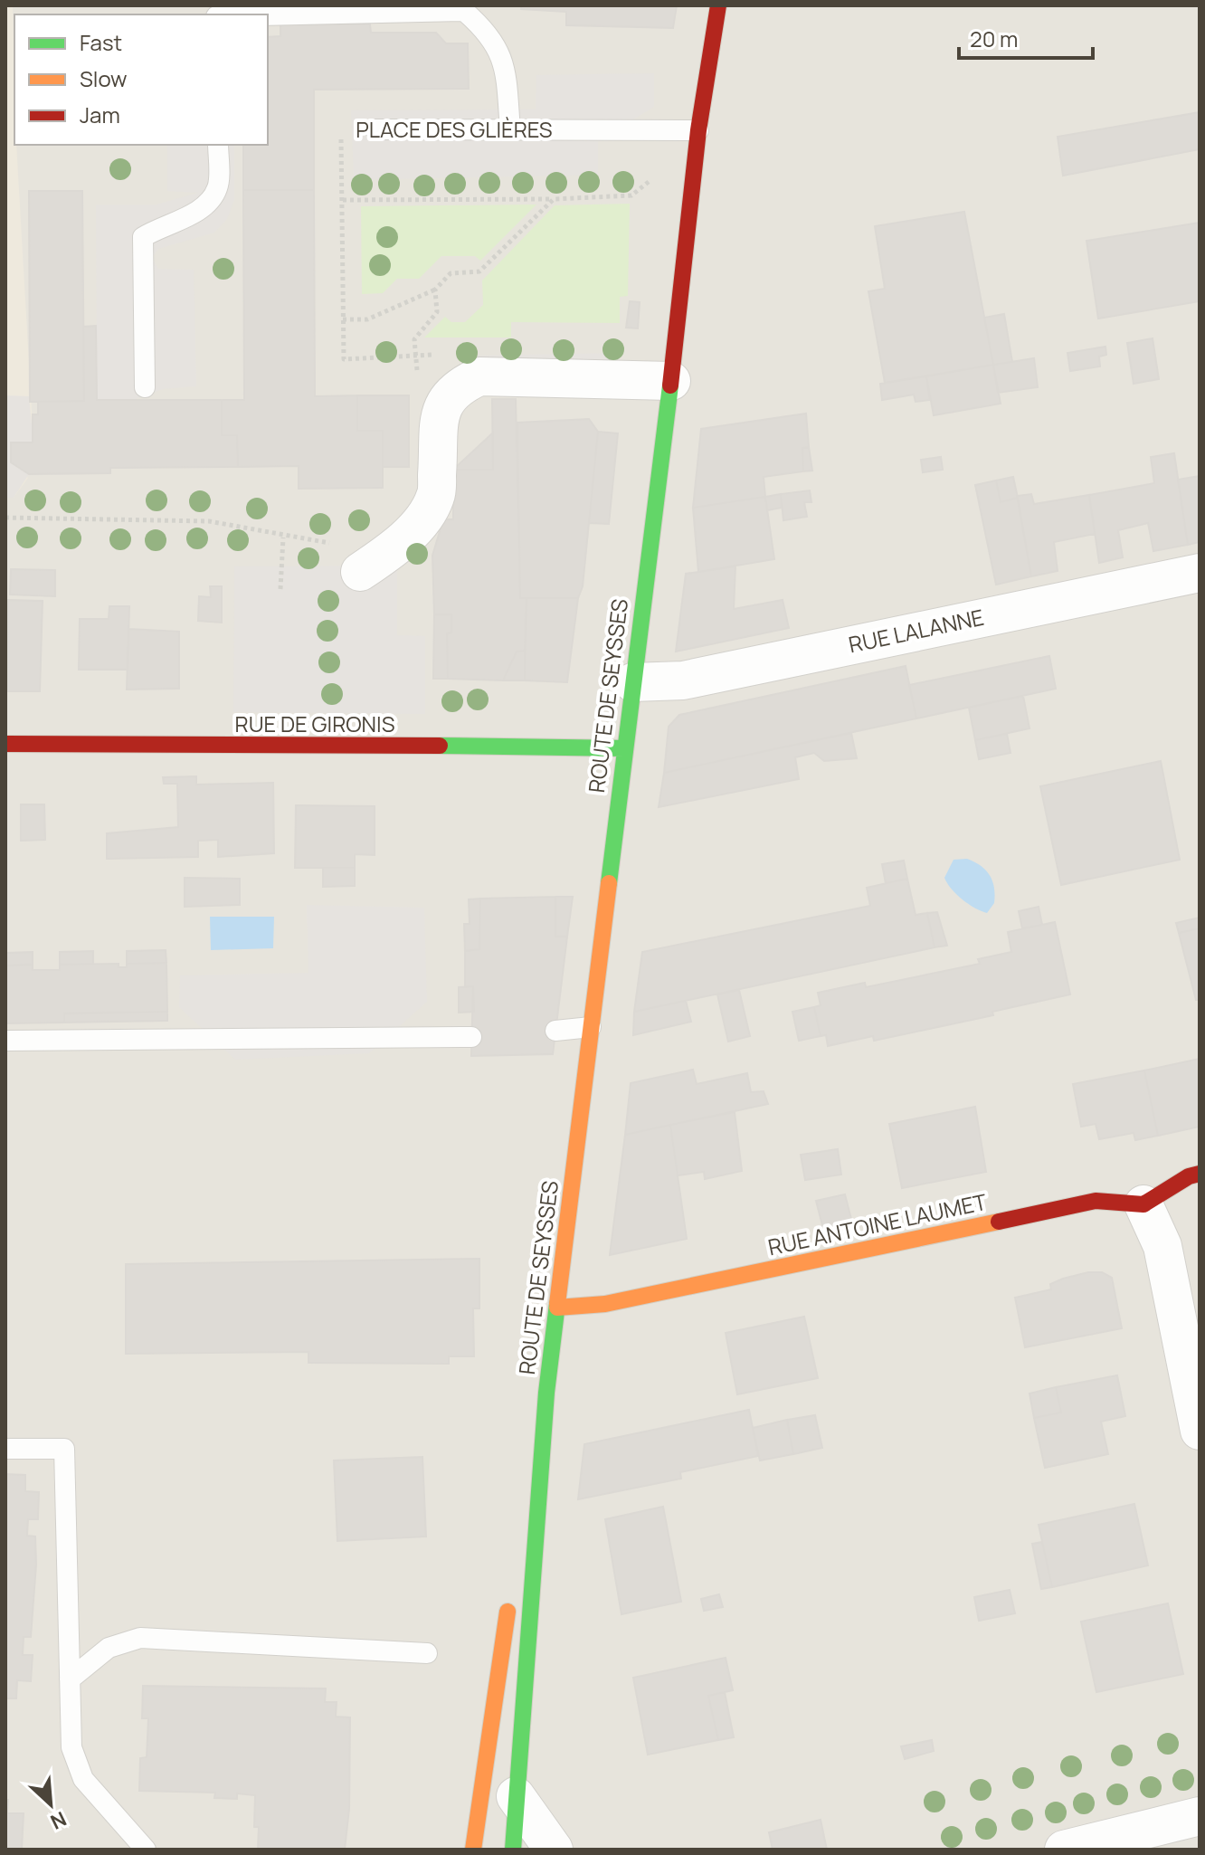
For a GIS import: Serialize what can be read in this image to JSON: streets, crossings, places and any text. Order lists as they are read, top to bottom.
{
  "streets": {
    "main road": ["ROUTE DE SEYSSES", "RUE DE GIRONIS", "RUE ANTOINE LAUMET"],
    "street": ["RUE LALANNE"],
    "lane": ["PLACE DES GLIÈRES"]
  },
  "crossings": [
    ["PLACE DES GLIÈRES", "ROUTE DE SEYSSES"],
    ["RUE LALANNE", "ROUTE DE SEYSSES"],
    ["ROUTE DE SEYSSES", "RUE DE GIRONIS"],
    ["ROUTE DE SEYSSES", "RUE ANTOINE LAUMET"]
  ],
  "legend": ["Fast", "Slow", "Jam"],
  "scale_bar": "20 m",
  "north": "bottom right"
}
